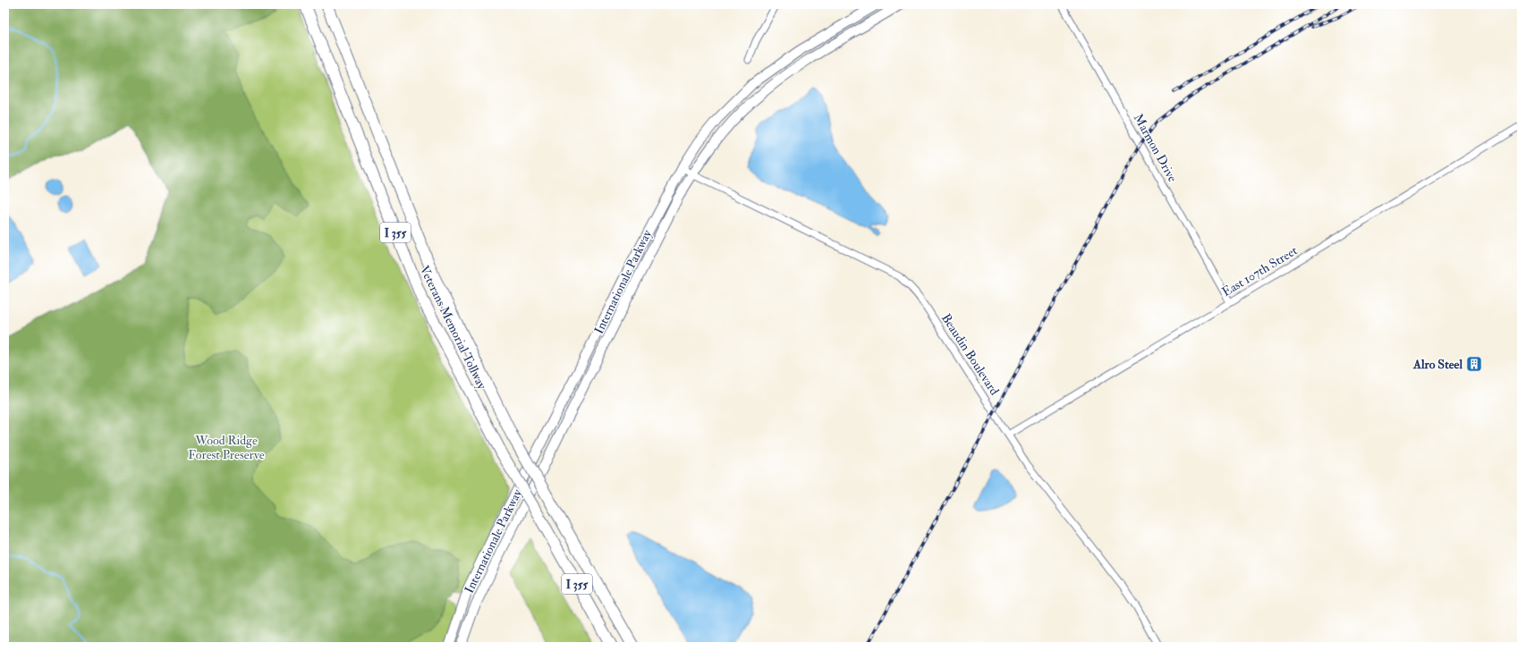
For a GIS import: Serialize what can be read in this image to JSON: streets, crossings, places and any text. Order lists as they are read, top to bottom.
{
  "streets": {
    "highway": ["I 355", "Veterans Memorial Tollway"],
    "street": [
      "Marmon Drive",
      "East 107th Street",
      "Internationale Parkway",
      "Beaudin Boulevard"
    ]
  },
  "crossings": [
    ["Marmon Drive", "East 107th Street"],
    ["East 107th Street", "Beaudin Boulevard"],
    ["Internationale Parkway", "Beaudin Boulevard"]
  ],
  "parks": ["Wood Ridge Forest Preserve"],
  "places": {
    "building": ["Alro Steel"]
  }
}
